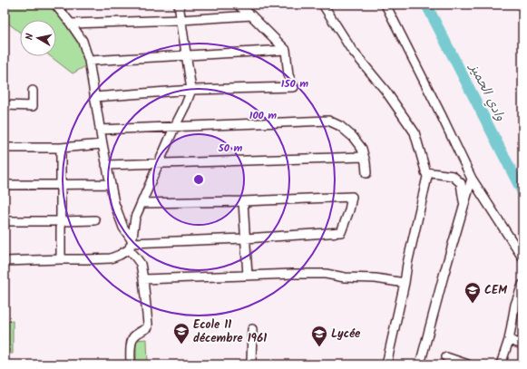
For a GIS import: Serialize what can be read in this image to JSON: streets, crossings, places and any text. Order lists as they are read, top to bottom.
{
  "water": ["وادي الحميز"],
  "places": {
    "school or university": ["CEM", "Ecole 11 décembre 1961", "Lycée"]
  },
  "north": "left",
  "rings": ["150 m", "100 m", "50 m"]
}
